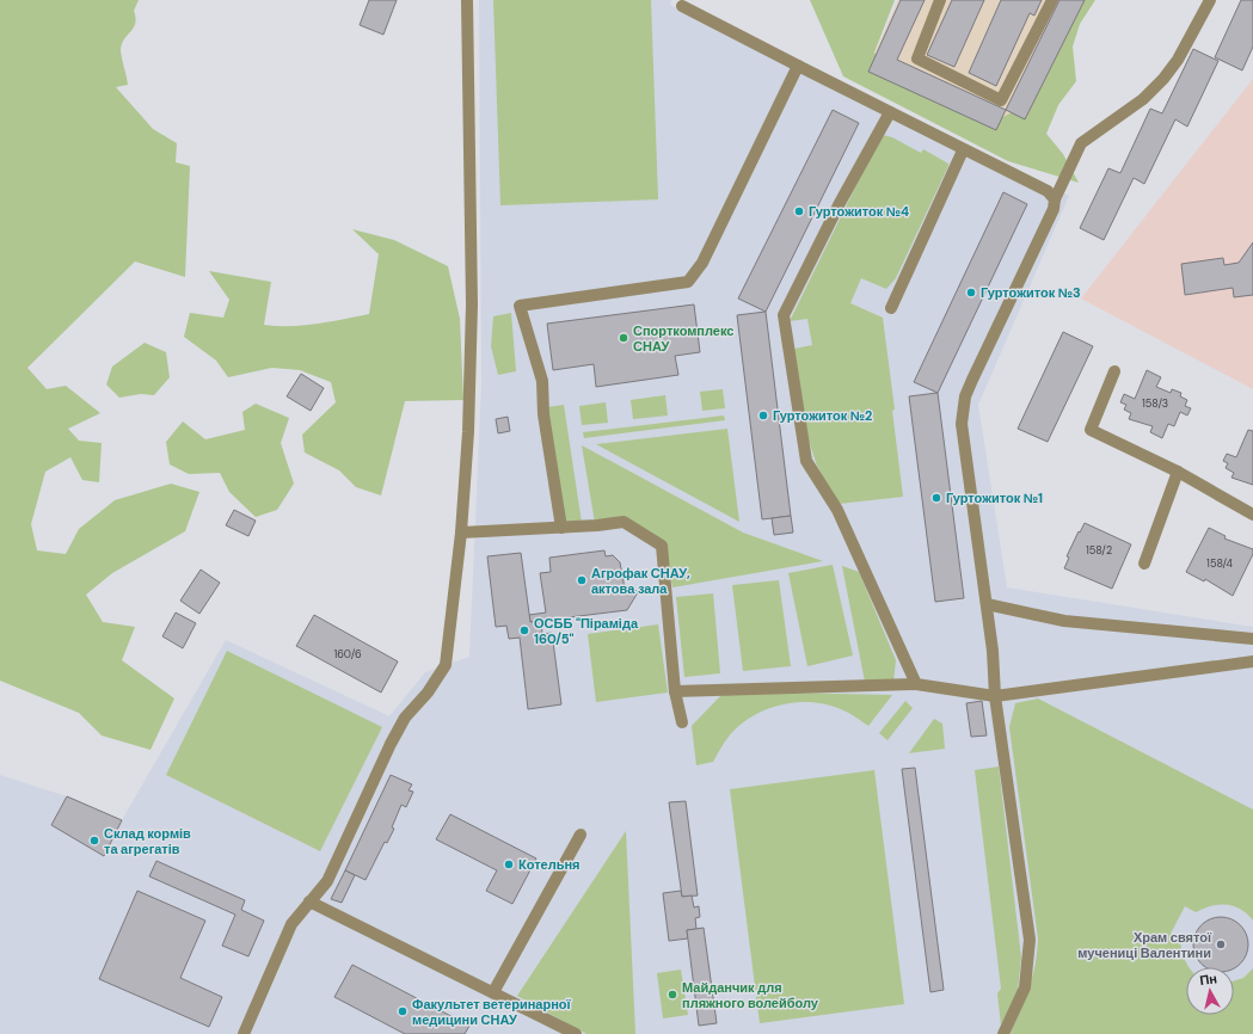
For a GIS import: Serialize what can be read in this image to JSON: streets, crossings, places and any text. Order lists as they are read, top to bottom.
{
  "places": [
    "Гуртожиток №4",
    "Гуртожиток №3",
    "Спорткомплекс СНАУ",
    "Гуртожиток №2",
    "Гуртожиток №1",
    "Агрофак СНАУ, актова зала",
    "ОСББ \"Піраміда 160/5\"",
    "Склад кормів та агрегатів",
    "Котельня",
    "Храм святої мучениці Валентини",
    "Майданчик для пляжного волейболу",
    "Факультет ветеринарної медицини СНАУ"
  ],
  "house_numbers": [
    "158/3",
    "158/2",
    "158/4",
    "160/6"
  ],
  "north": "top"
}
